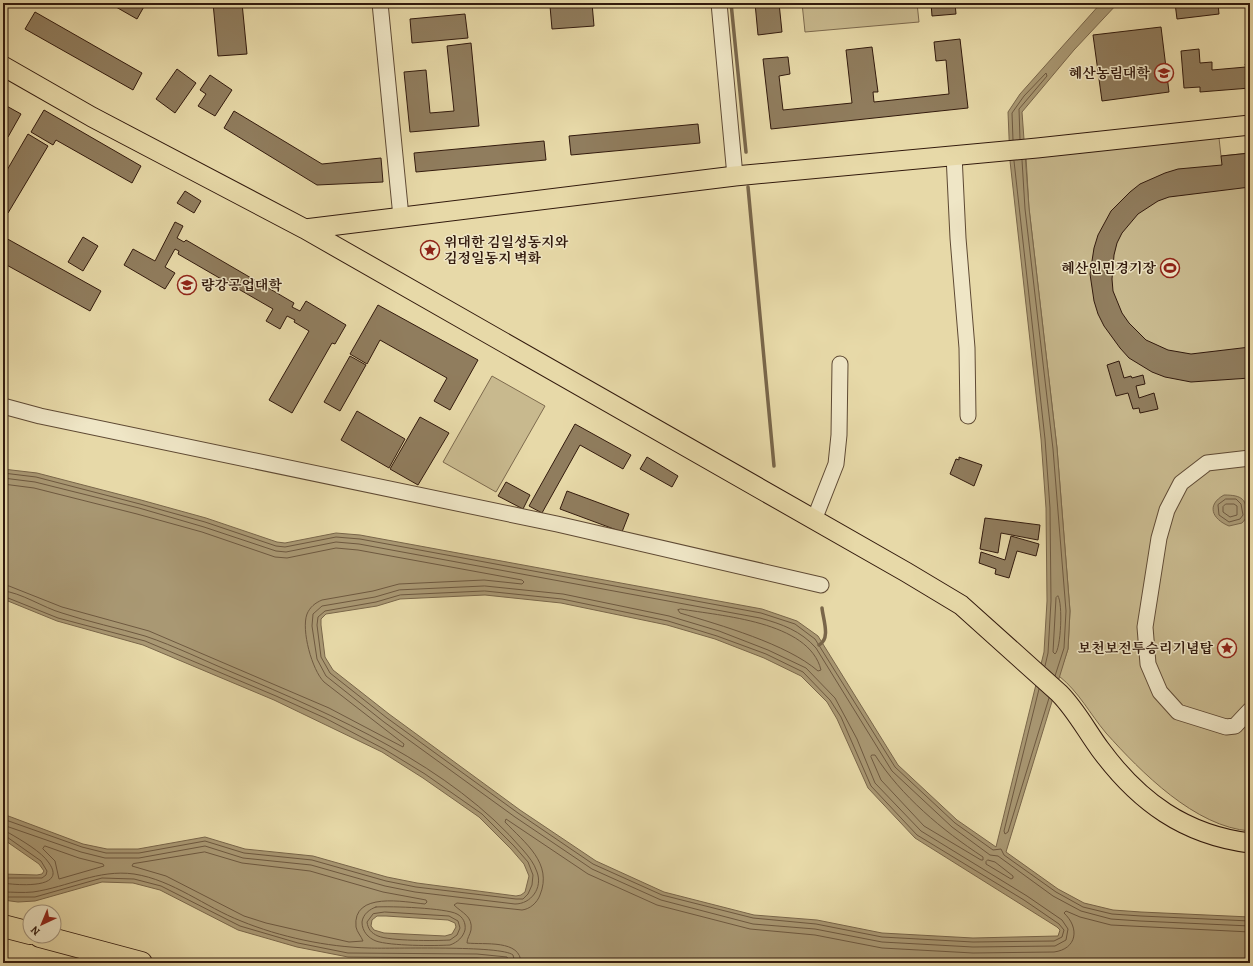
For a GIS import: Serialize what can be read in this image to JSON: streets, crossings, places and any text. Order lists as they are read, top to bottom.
{
  "places": {
    "school or university": ["혜산농림대학", "량강공업대학"],
    "place": ["위대한 김일성동지와 김정일동지 벽화", "보천보전투승리기념탑"],
    "sports": ["혜산인민경기장"]
  },
  "north": "bottom left"
}
